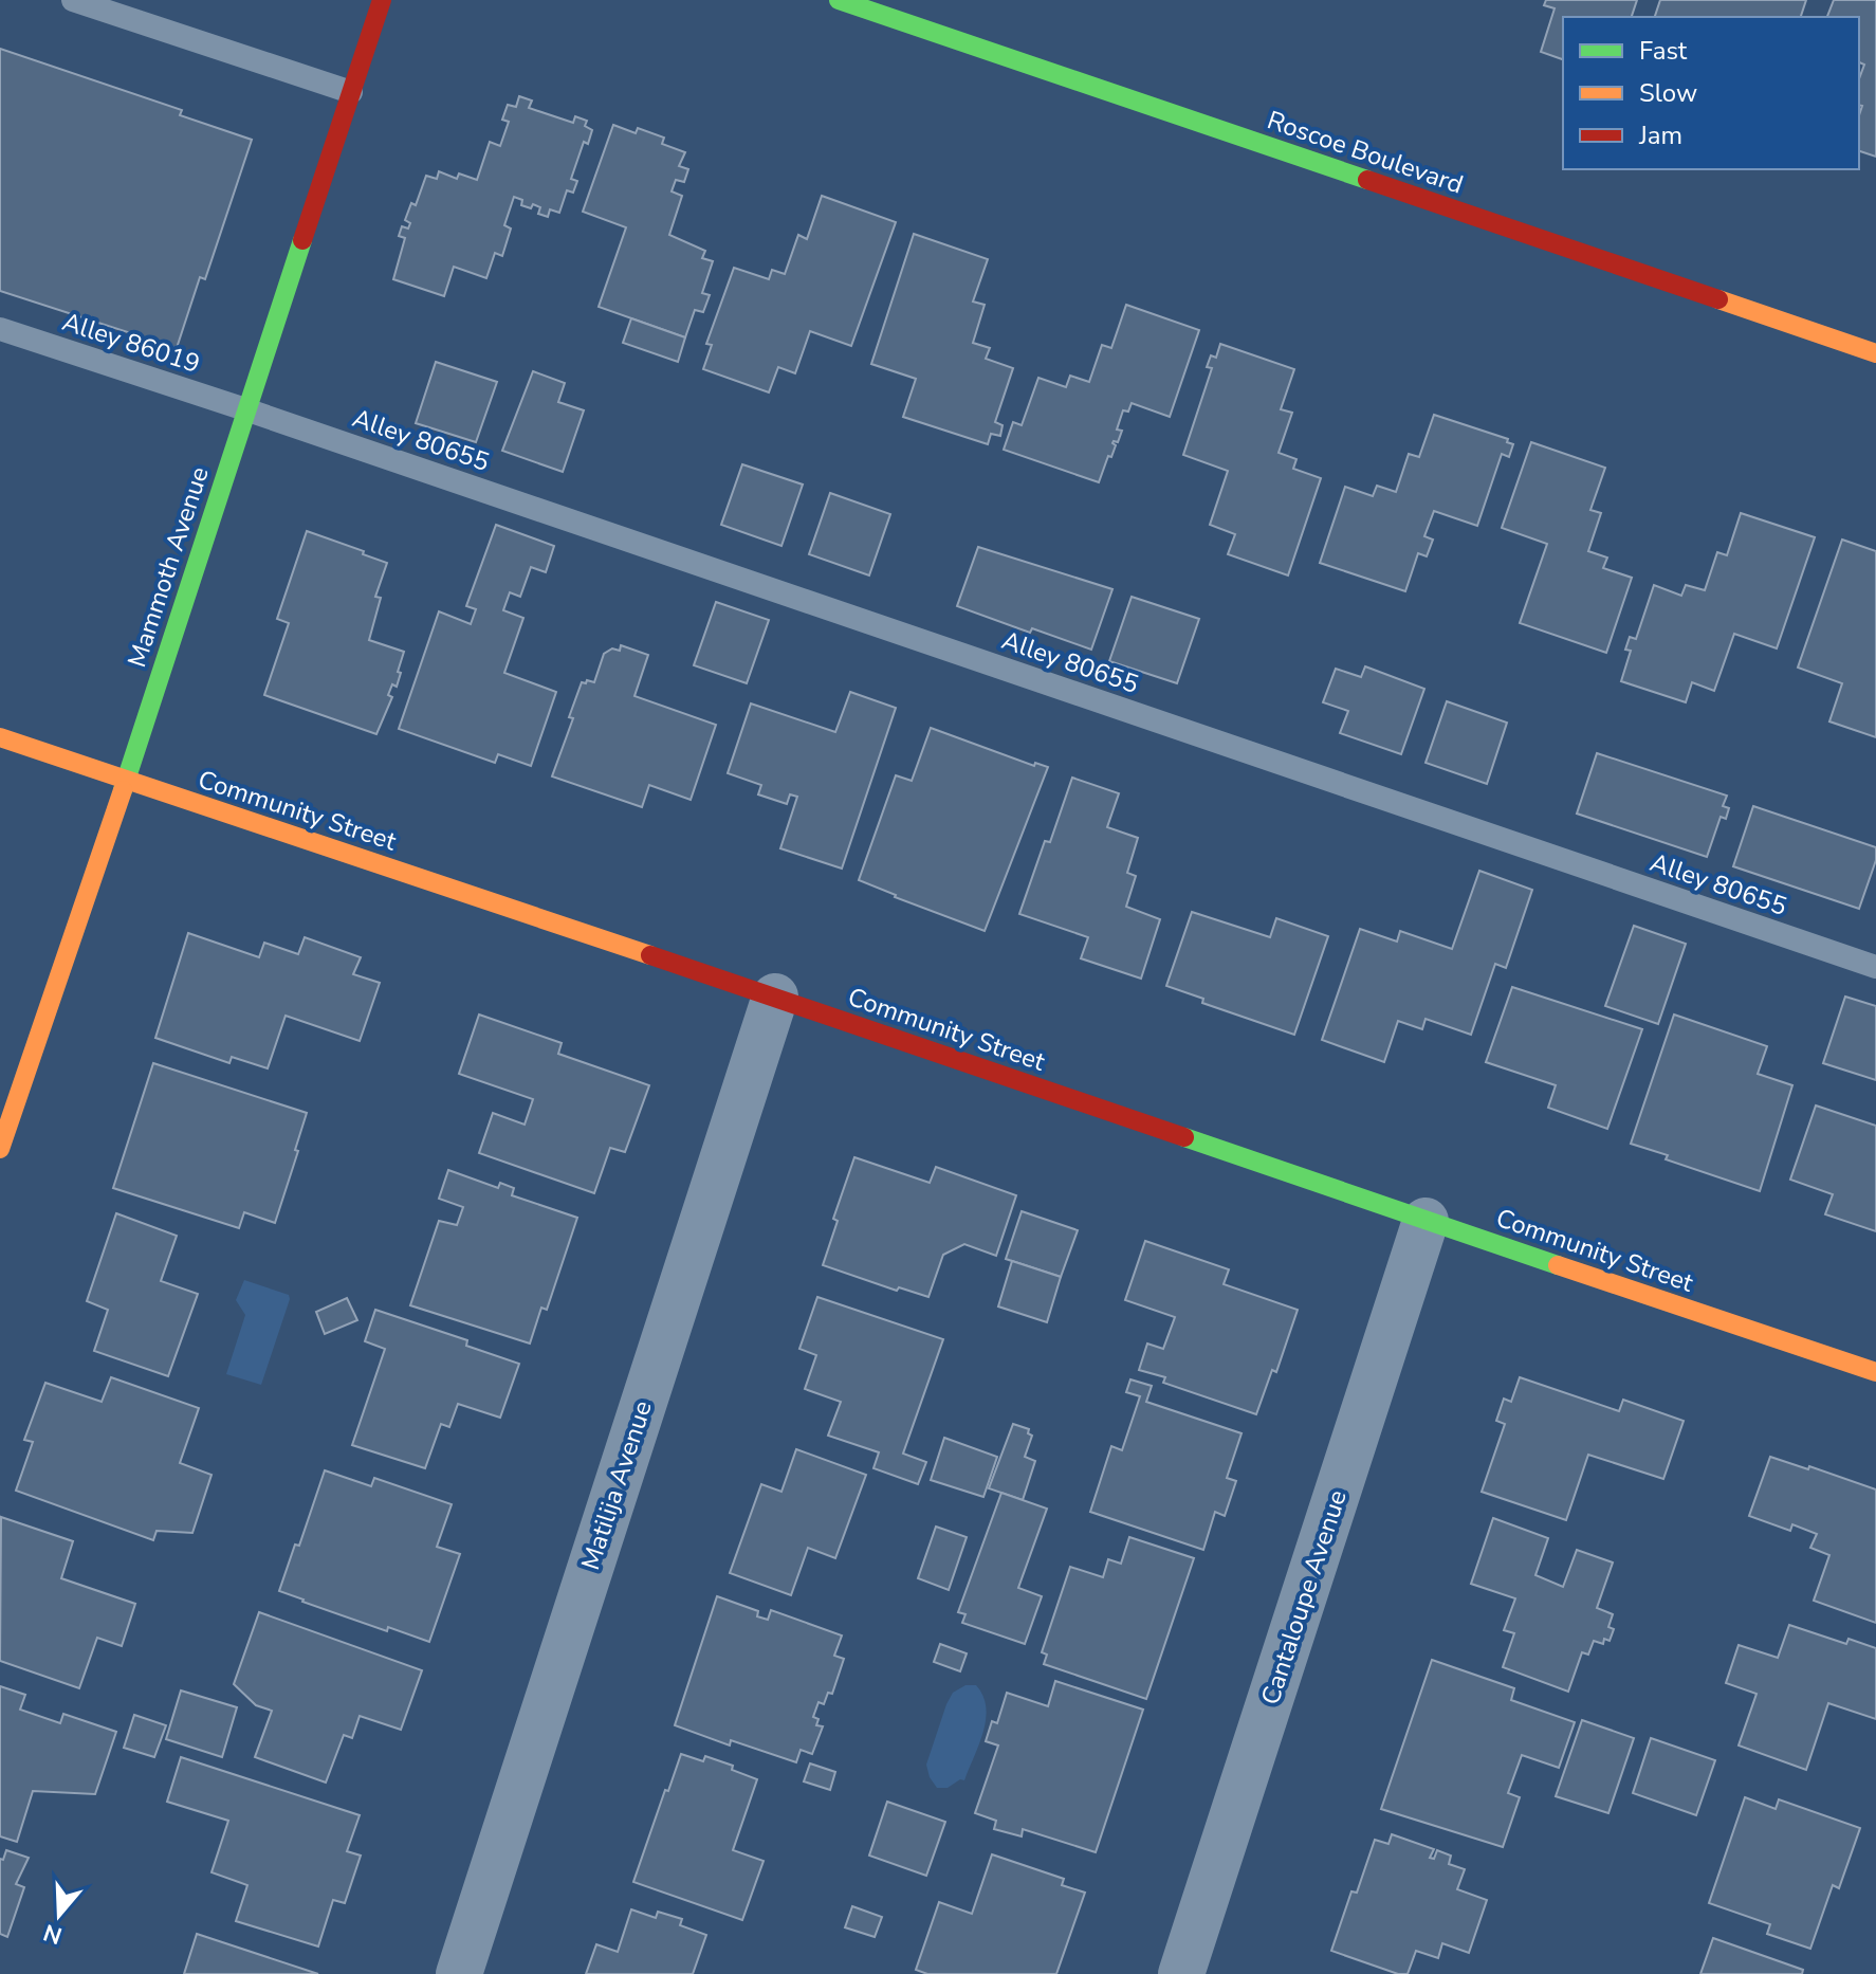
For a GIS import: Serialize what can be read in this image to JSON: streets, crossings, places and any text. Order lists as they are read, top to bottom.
{
  "streets": {
    "street": [
      "Roscoe Boulevard",
      "Mammoth Avenue",
      "Community Street",
      "Matilija Avenue",
      "Cantaloupe Avenue"
    ],
    "lane": ["Alley 86019", "Alley 80655"]
  },
  "crossings": [
    ["Alley 86019", "Alley 80655"],
    ["Alley 86019", "Mammoth Avenue"],
    ["Alley 80655", "Mammoth Avenue"],
    ["Mammoth Avenue", "Community Street"],
    ["Community Street", "Matilija Avenue"],
    ["Community Street", "Cantaloupe Avenue"]
  ],
  "legend": ["Fast", "Slow", "Jam"],
  "north": "bottom"
}
